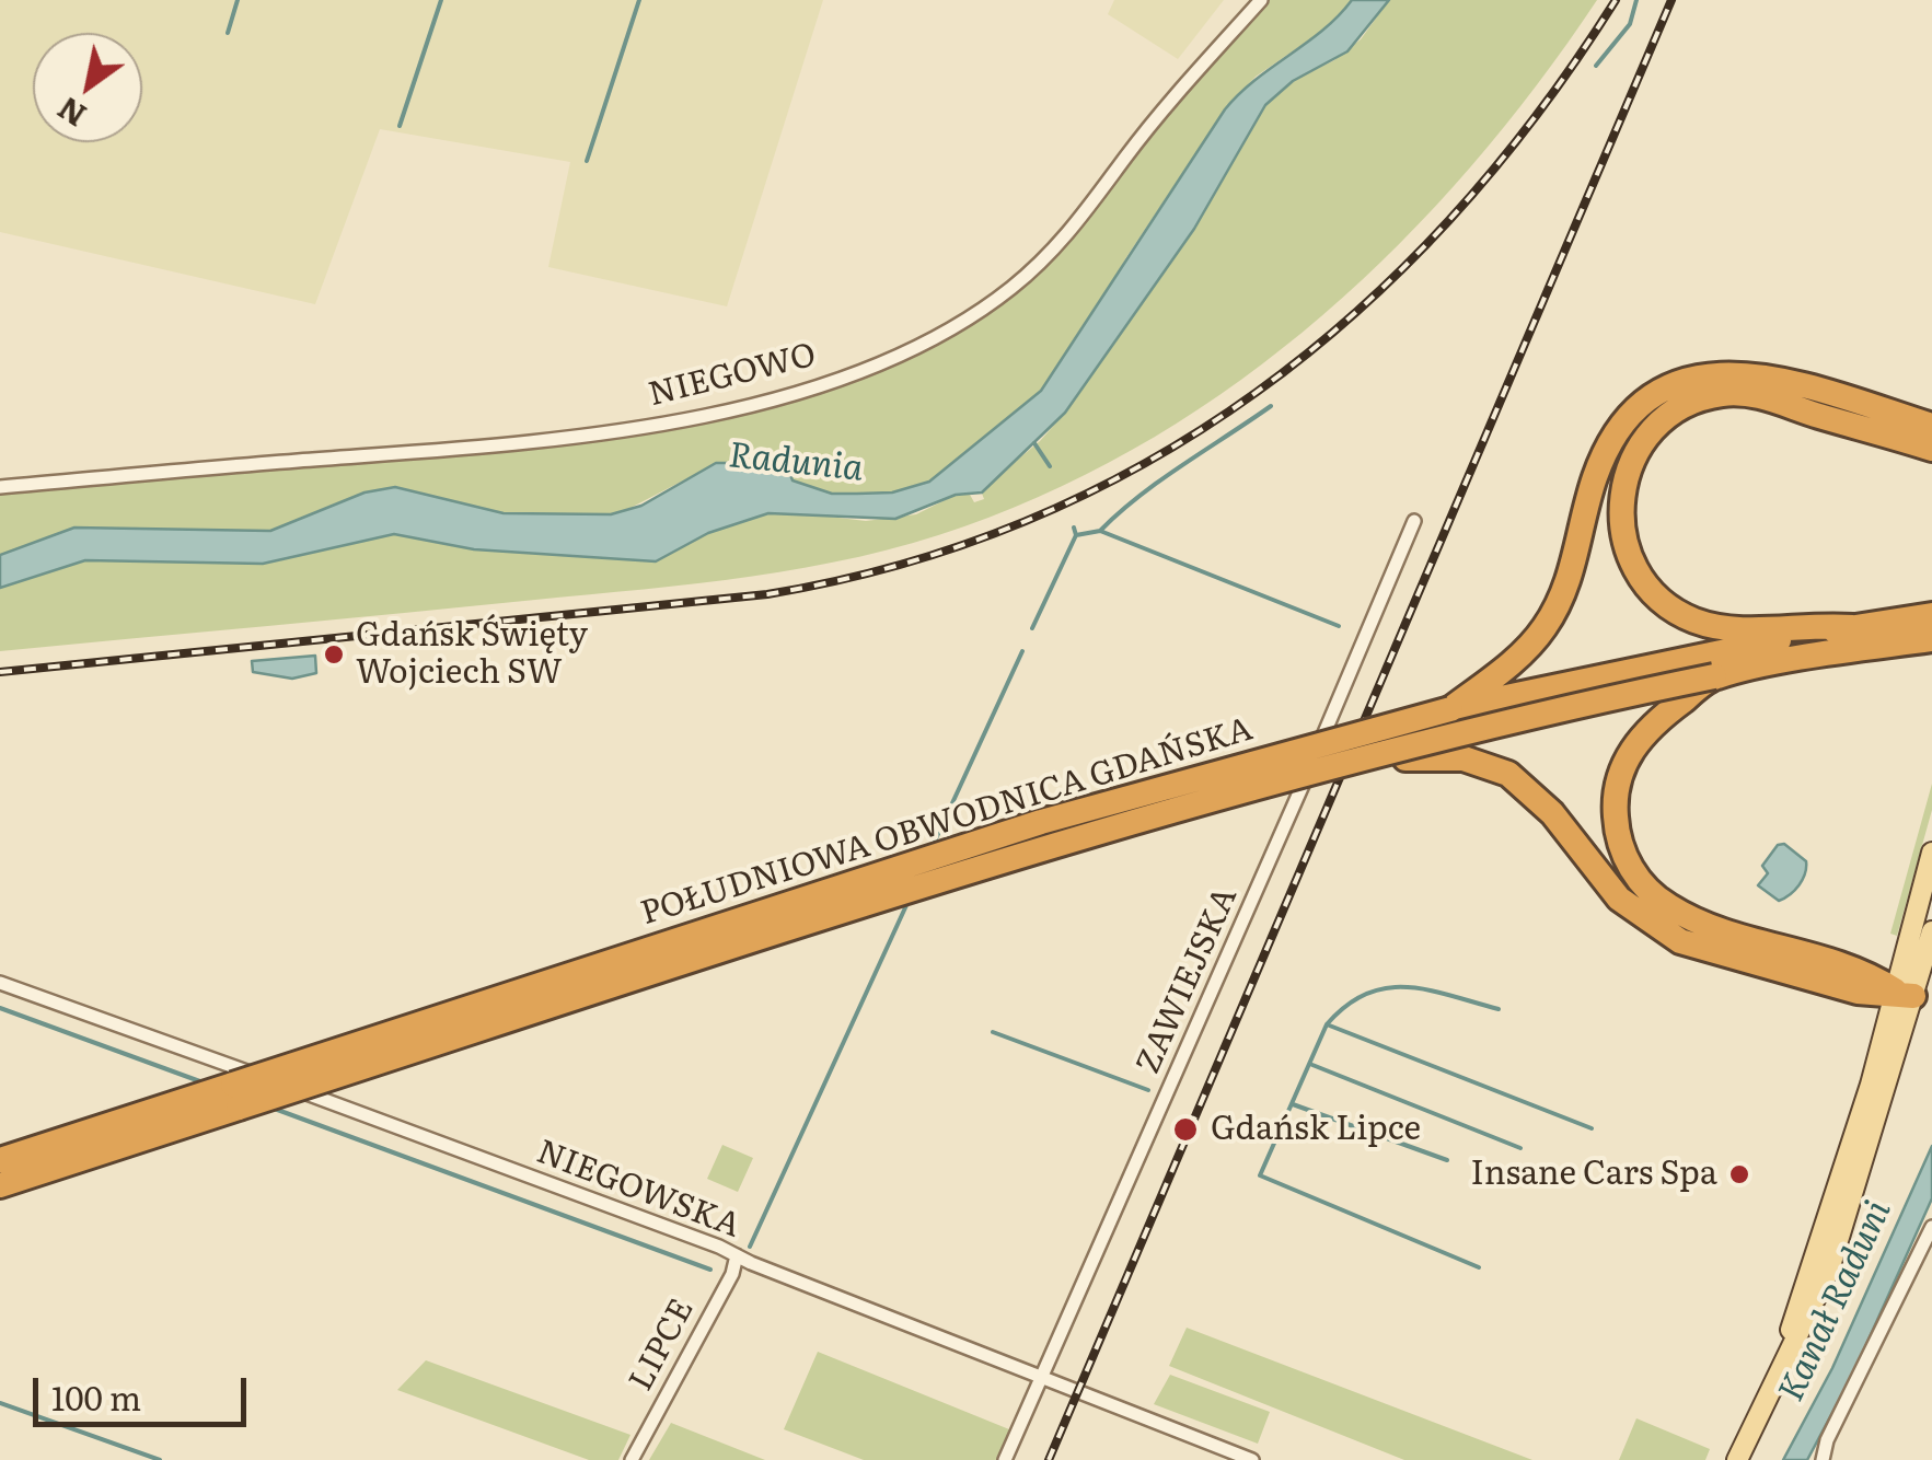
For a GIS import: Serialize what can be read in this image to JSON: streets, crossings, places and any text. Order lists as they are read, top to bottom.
{
  "streets": {
    "highway": ["POŁUDNIOWA OBWODNICA GDAŃSKA"],
    "street": [
      "NIEGOWO",
      "ZAWIEJSKA",
      "NIEGOWSKA",
      "LIPCE"
    ]
  },
  "crossings": [
    ["ZAWIEJSKA", "NIEGOWSKA"],
    ["NIEGOWSKA", "LIPCE"]
  ],
  "water": ["Radunia", "Kanał Raduni"],
  "places": ["Gdańsk Święty Wojciech SW", "Gdańsk Lipce", "Insane Cars Spa"],
  "scale_bar": "100 m",
  "north": "bottom left"
}
